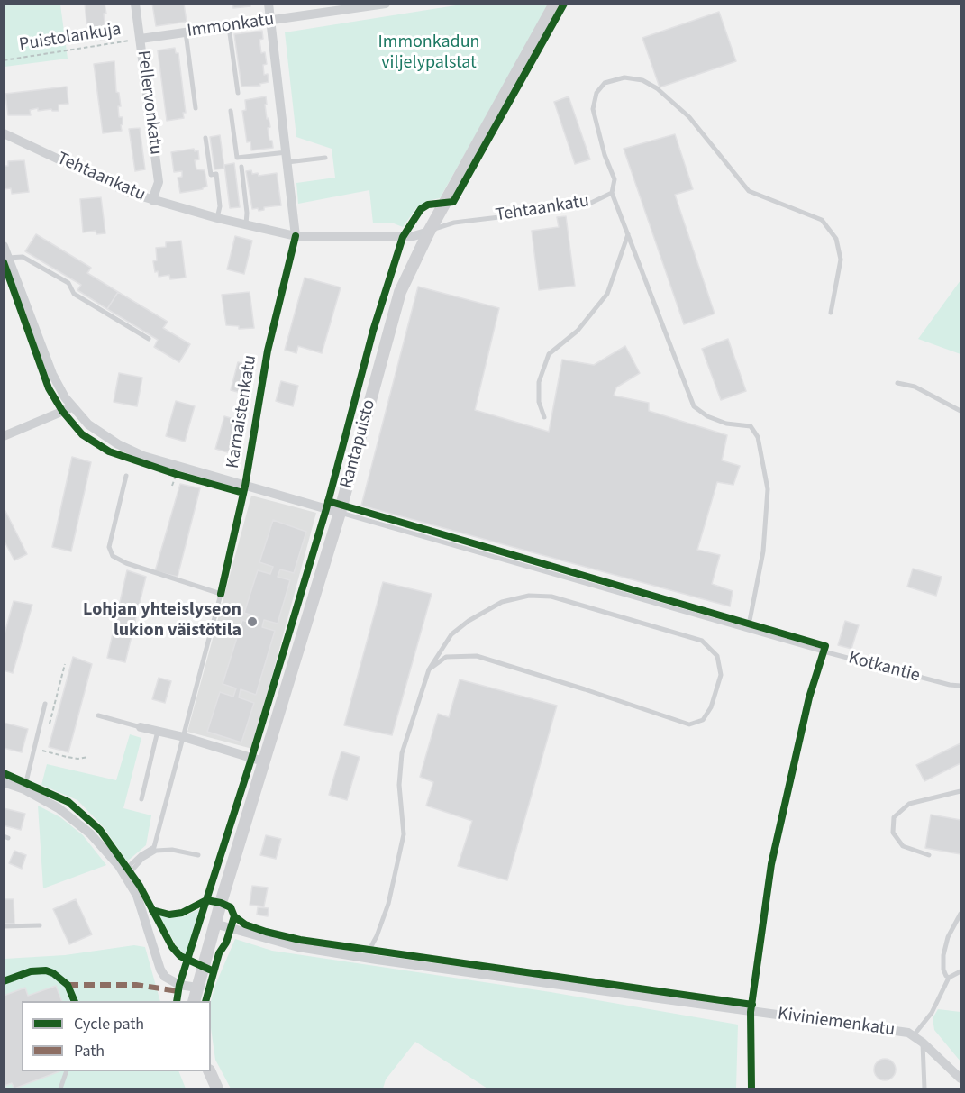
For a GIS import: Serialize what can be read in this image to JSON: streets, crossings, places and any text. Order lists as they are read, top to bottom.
{
  "streets": {
    "street": [
      "Immonkatu",
      "Pellervonkatu",
      "Tehtaankatu",
      "Rantapuisto",
      "Kiviniemenkatu"
    ],
    "lane": ["Kotkantie"],
    "path": ["Puistolankuja"],
    "cycle path": ["Karnaistenkatu"]
  },
  "crossings": [
    ["Immonkatu", "Puistolankuja"],
    ["Immonkatu", "Pellervonkatu"],
    ["Puistolankuja", "Pellervonkatu"],
    ["Pellervonkatu", "Tehtaankatu"],
    ["Tehtaankatu", "Rantapuisto"],
    ["Rantapuisto", "Kotkantie"],
    ["Rantapuisto", "Kiviniemenkatu"]
  ],
  "parks": ["Immonkadun viljelypalstat"],
  "places": ["Lohjan yhteislyseon lukion väistötila"],
  "legend": ["Cycle path", "Path"]
}
